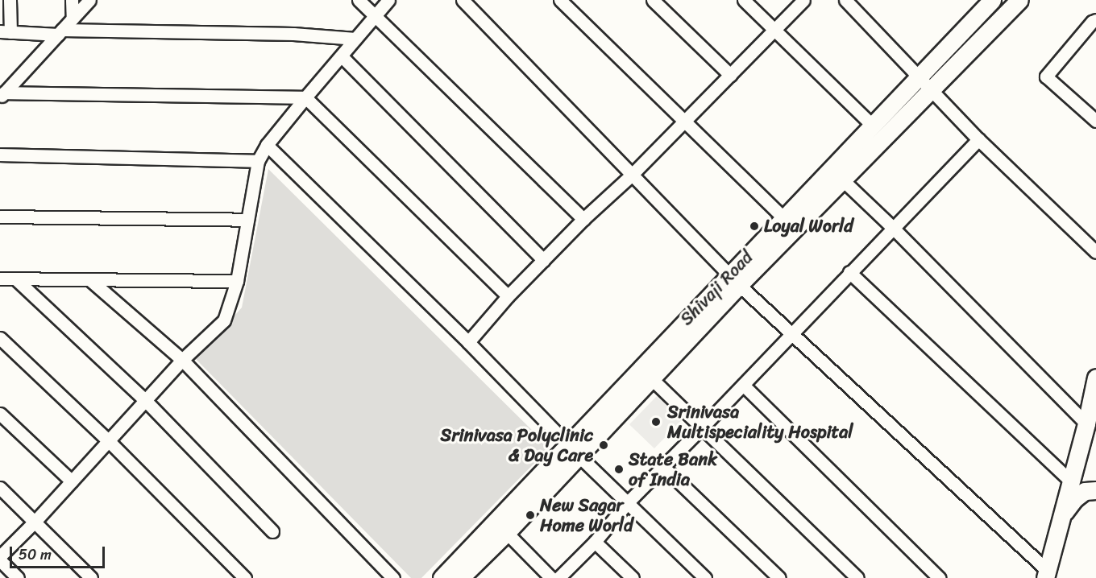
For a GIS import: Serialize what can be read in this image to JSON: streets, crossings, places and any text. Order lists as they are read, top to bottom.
{
  "streets": {
    "street": ["Shivaji Road"]
  },
  "places": [
    "Loyal World",
    "Srinivasa Multispeciality Hospital",
    "Srinivasa Polyclinic & Day Care",
    "State Bank of India",
    "New Sagar Home World"
  ],
  "scale_bar": "50 m"
}
